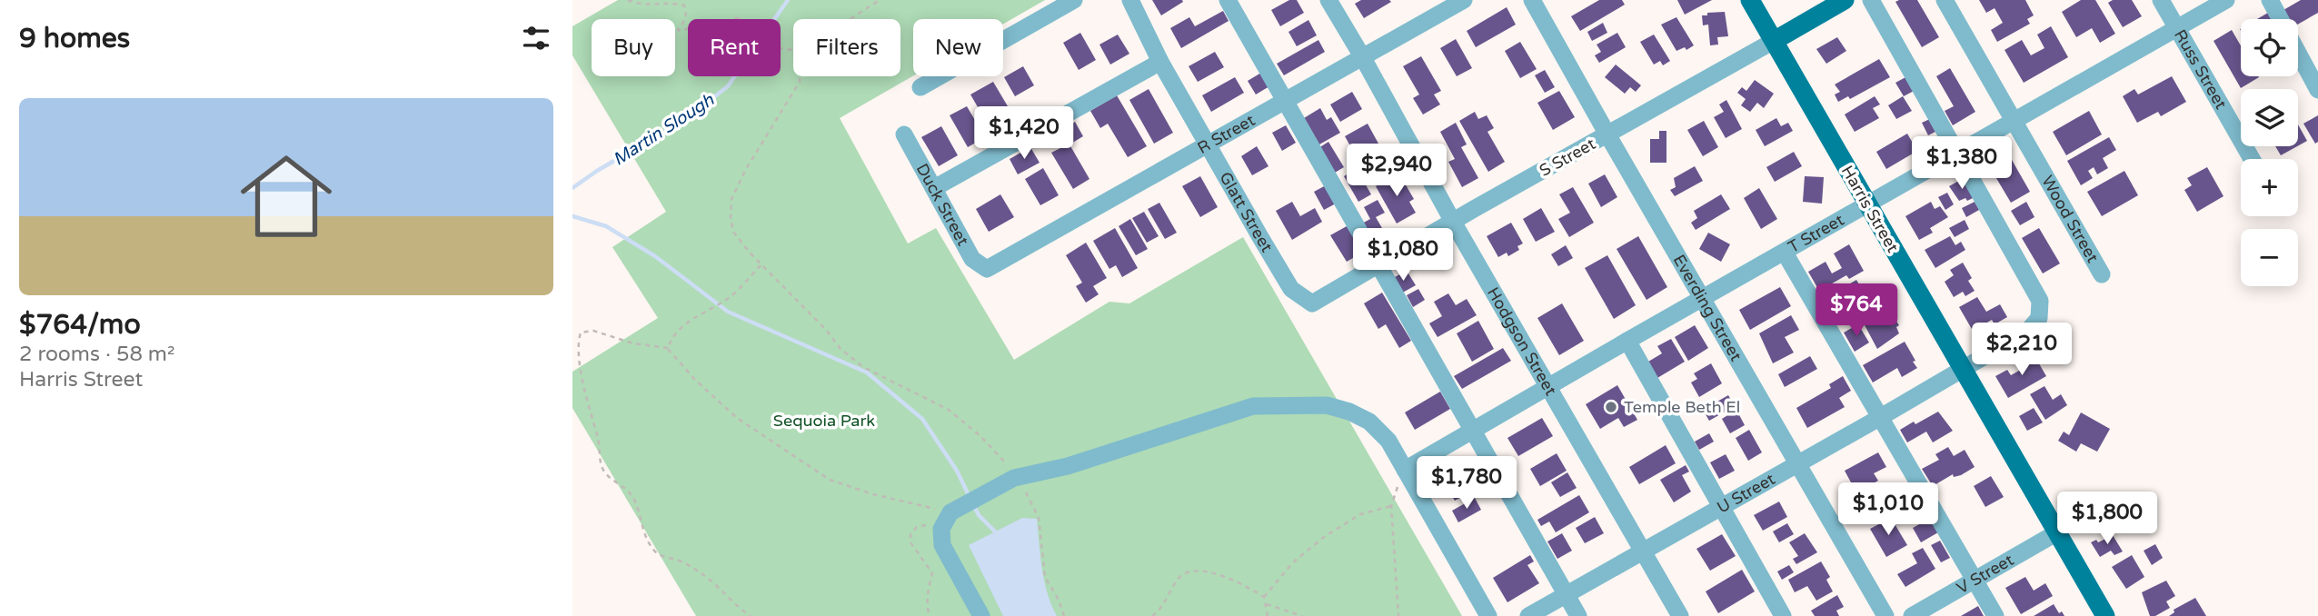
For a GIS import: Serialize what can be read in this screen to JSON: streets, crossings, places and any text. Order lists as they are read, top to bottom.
{
  "streets": {
    "main road": ["S Street", "Harris Street"],
    "street": [
      "Russ Street",
      "R Street",
      "Duck Street",
      "Glatt Street",
      "Wood Street",
      "T Street",
      "Everding Street",
      "Hodgson Street",
      "U Street",
      "V Street"
    ]
  },
  "crossings": [
    ["Russ Street", "T Street"],
    ["R Street", "Duck Street"],
    ["R Street", "Glatt Street"],
    ["R Street", "Hodgson Street"],
    ["S Street", "Harris Street"],
    ["S Street", "Glatt Street"],
    ["S Street", "Everding Street"],
    ["S Street", "Hodgson Street"],
    ["Harris Street", "T Street"],
    ["Harris Street", "U Street"],
    ["Harris Street", "V Street"],
    ["Wood Street", "T Street"],
    ["T Street", "Everding Street"],
    ["T Street", "Hodgson Street"],
    ["T Street", "U Street"],
    ["Everding Street", "U Street"],
    ["Hodgson Street", "U Street"]
  ],
  "water": ["Martin Slough"],
  "parks": ["Sequoia Park"],
  "places": ["Temple Beth El"],
  "page": {
    "heading": "9 homes",
    "map_buttons": ["+", "−"],
    "chip": [
      "Buy",
      "Rent",
      "Filters",
      "New"
    ],
    "list": [
      {
        "name": "$764/mo",
        "note": "2 rooms · 58 m² · Harris Street"
      }
    ],
    "price": [
      "$1,420",
      "$1,380",
      "$2,940",
      "$1,080",
      "$764",
      "$2,210",
      "$1,780",
      "$1,010",
      "$1,800"
    ]
  }
}
